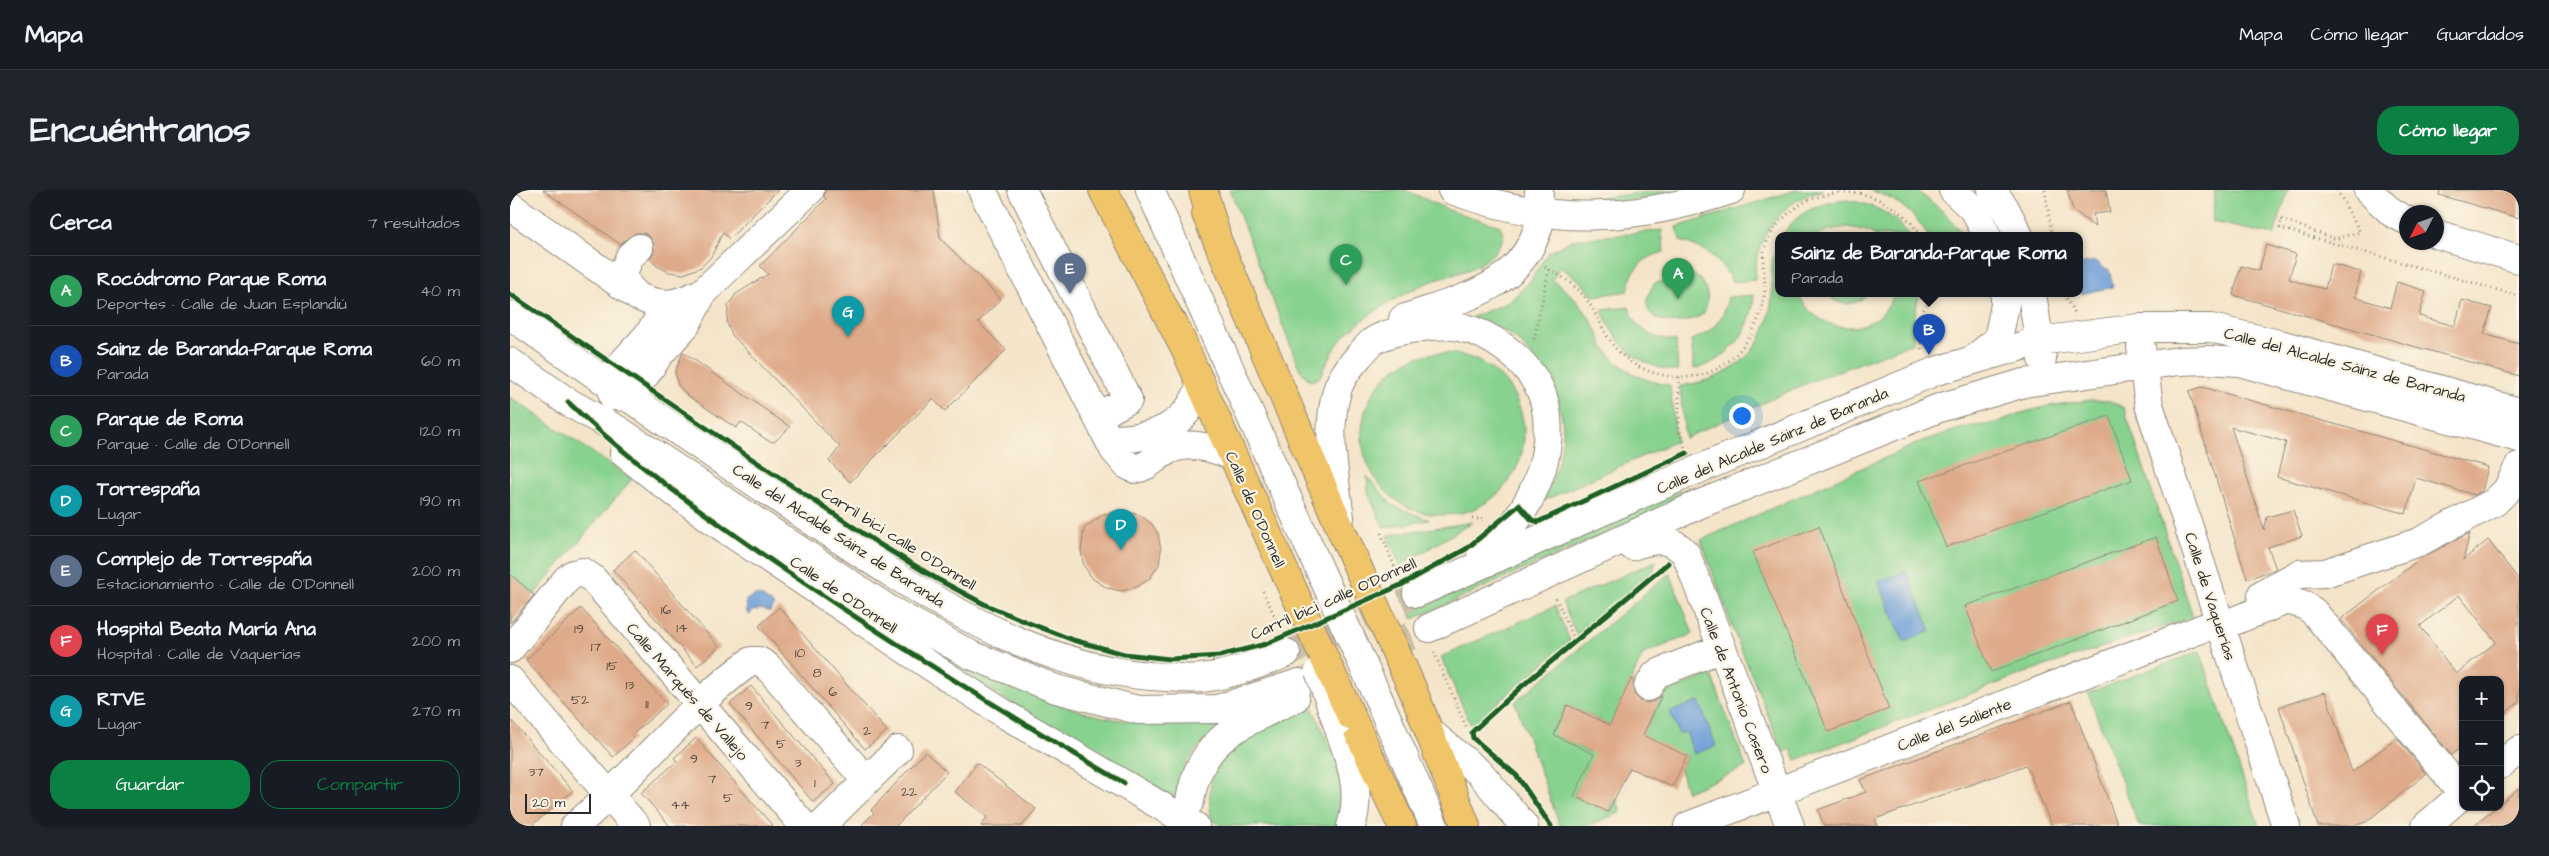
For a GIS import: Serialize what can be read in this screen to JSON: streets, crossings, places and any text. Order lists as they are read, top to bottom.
{
  "streets": {
    "main road": ["Calle de O'Donnell"],
    "street": [
      "Calle del Alcalde Sáinz de Baranda",
      "Calle de Vaquerías",
      "Calle de Antonio Casero",
      "Calle Marqués de Vallejo",
      "Calle del Saliente"
    ],
    "cycle path": ["Carril bici calle O'Donnell"]
  },
  "crossings": [
    ["Calle del Alcalde Sáinz de Baranda", "Calle de O'Donnell"],
    ["Calle del Alcalde Sáinz de Baranda", "Calle de Vaquerías"],
    ["Calle de Vaquerías", "Calle del Saliente"],
    ["Calle de Antonio Casero", "Calle del Saliente"]
  ],
  "house_numbers": [
    "16",
    "14",
    "19",
    "17",
    "10",
    "15",
    "8",
    "13",
    "6",
    "52",
    "11",
    "9",
    "7",
    "2",
    "5",
    "9",
    "3",
    "37",
    "7",
    "1",
    "22",
    "5",
    "44"
  ],
  "scale_bar": "20 m",
  "north": "bottom left",
  "page": {
    "header": "Mapa",
    "nav": ["Mapa", "Cómo llegar", "Guardados"],
    "title": "Encuéntranos",
    "buttons": [
      "Cómo llegar",
      ["Guardar", "Compartir"]
    ],
    "heading": ["Cerca", "7 resultados"],
    "popup": ["Sainz de Baranda-Parque Roma", "Parada"],
    "pins": [
      "C",
      "E",
      "A",
      "G",
      "B",
      "D",
      "F"
    ],
    "list": [
      {
        "mark": "A",
        "name": "Rocódromo Parque Roma",
        "note": "Deportes · Calle de Juan Esplandiú",
        "value": "40 m"
      },
      {
        "mark": "B",
        "name": "Sainz de Baranda-Parque Roma",
        "note": "Parada",
        "value": "60 m"
      },
      {
        "mark": "C",
        "name": "Parque de Roma",
        "note": "Parque · Calle de O'Donnell",
        "value": "120 m"
      },
      {
        "mark": "D",
        "name": "Torrespaña",
        "note": "Lugar",
        "value": "190 m"
      },
      {
        "mark": "E",
        "name": "Complejo de Torrespaña",
        "note": "Estacionamiento · Calle de O'Donnell",
        "value": "200 m"
      },
      {
        "mark": "F",
        "name": "Hospital Beata María Ana",
        "note": "Hospital · Calle de Vaquerías",
        "value": "200 m"
      },
      {
        "mark": "G",
        "name": "RTVE",
        "note": "Lugar",
        "value": "270 m"
      }
    ],
    "map_buttons": ["+", "−"],
    "scale": "20 m"
  }
}
